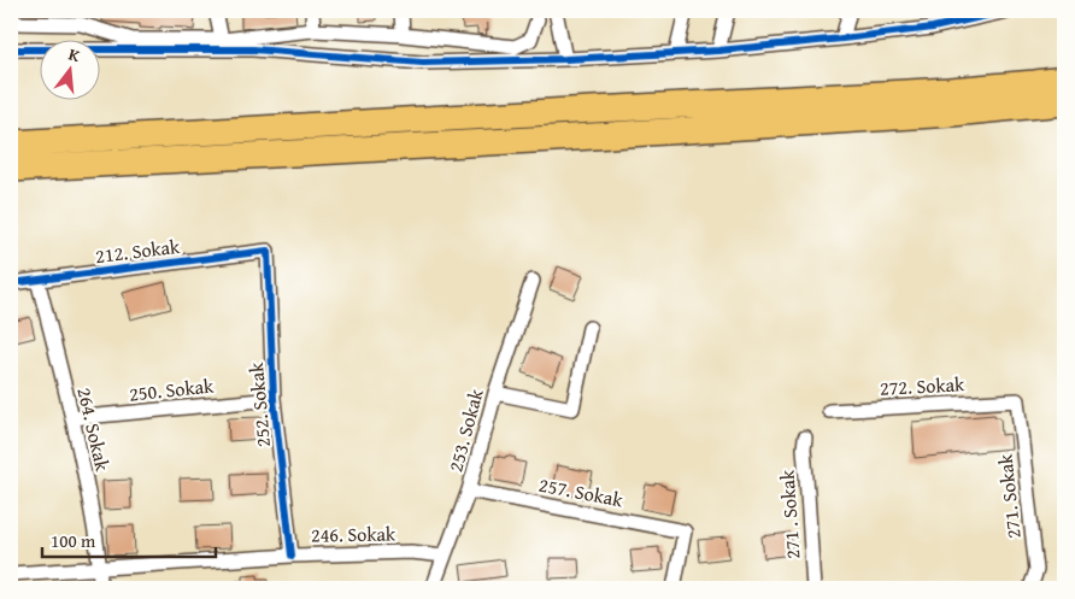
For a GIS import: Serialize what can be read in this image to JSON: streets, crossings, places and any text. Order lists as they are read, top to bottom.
{
  "streets": {
    "street": [
      "212. Sokak",
      "272. Sokak",
      "250. Sokak",
      "252. Sokak",
      "264. Sokak",
      "253. Sokak",
      "257. Sokak",
      "271. Sokak",
      "271 . Sokak",
      "246. Sokak"
    ]
  },
  "crossings": [
    ["212. Sokak", "252. Sokak"],
    ["212. Sokak", "264. Sokak"],
    ["272. Sokak", "271. Sokak"],
    ["250. Sokak", "252. Sokak"],
    ["250. Sokak", "264. Sokak"],
    ["252. Sokak", "246. Sokak"],
    ["264. Sokak", "246. Sokak"],
    ["253. Sokak", "257. Sokak"],
    ["253. Sokak", "246. Sokak"]
  ],
  "scale_bar": "100 m",
  "north": "top"
}
